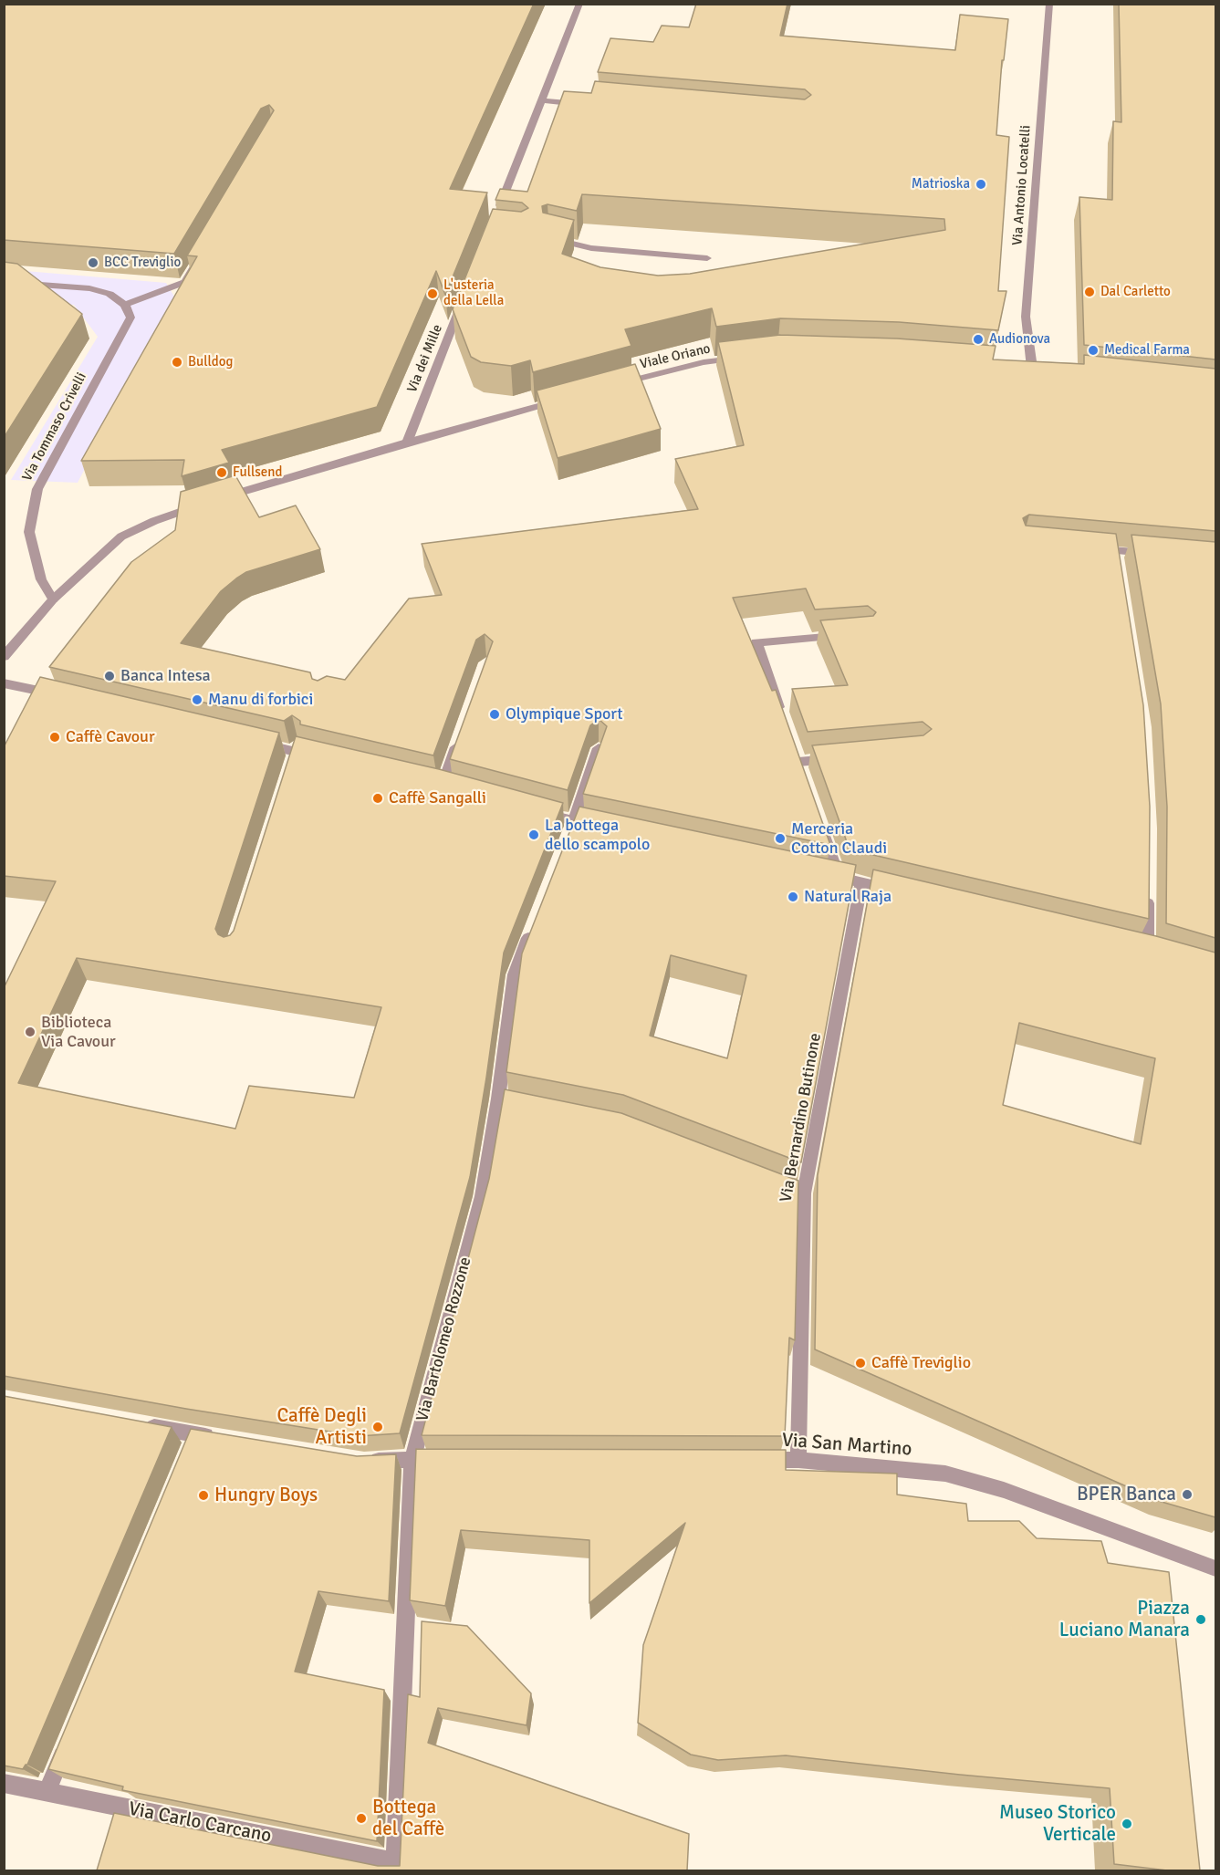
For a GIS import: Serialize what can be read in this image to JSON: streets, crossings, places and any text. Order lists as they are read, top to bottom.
{
  "streets": {
    "street": [
      "Via Antonio Locatelli",
      "Viale Oriano",
      "Via dei Mille",
      "Via Tommaso Crivelli",
      "Via Bernardino Butinone",
      "Via Bartolomeo Rozzone",
      "Via San Martino",
      "Via Carlo Carcano"
    ]
  },
  "crossings": [
    ["Via Bernardino Butinone", "Via San Martino"],
    ["Via Bartolomeo Rozzone", "Via Carlo Carcano"]
  ],
  "places": [
    "Matrioska",
    "BCC Treviglio",
    "Dal Carletto",
    "L'usteria della Lella",
    "Audionova",
    "Medical Farma",
    "Bulldog",
    "Fullsend",
    "Banca Intesa",
    "Manu di forbici",
    "Olympique Sport",
    "Caffè Cavour",
    "Caffè Sangalli",
    "La bottega dello scampolo",
    "Merceria Cotton Claudi",
    "Natural Raja",
    "Biblioteca Via Cavour",
    "Caffè Treviglio",
    "Caffè Degli Artisti",
    "BPER Banca",
    "Hungry Boys",
    "Piazza Luciano Manara",
    "Bottega del Caffè",
    "Museo Storico Verticale"
  ]
}
